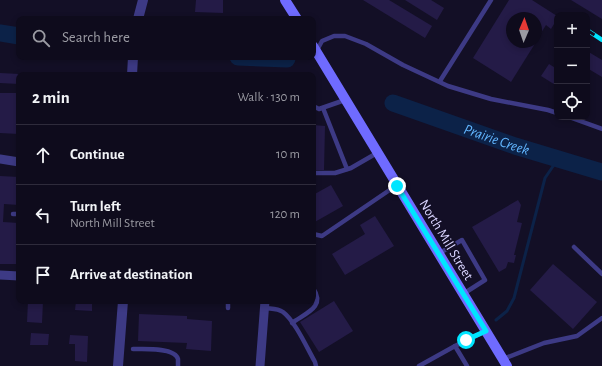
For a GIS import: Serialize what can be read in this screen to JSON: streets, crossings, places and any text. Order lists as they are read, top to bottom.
{
  "streets": {
    "main road": ["North Mill Street"]
  },
  "water": ["Prairie Creek"],
  "north": "top",
  "page": {
    "map_buttons": ["+", "−"],
    "search": "Search here",
    "heading": ["2 min", "Walk · 130 m"],
    "list": [
      ["Continue", "10 m"],
      ["Turn left", "North Mill Street", "120 m"],
      "Arrive at destination"
    ]
  }
}
